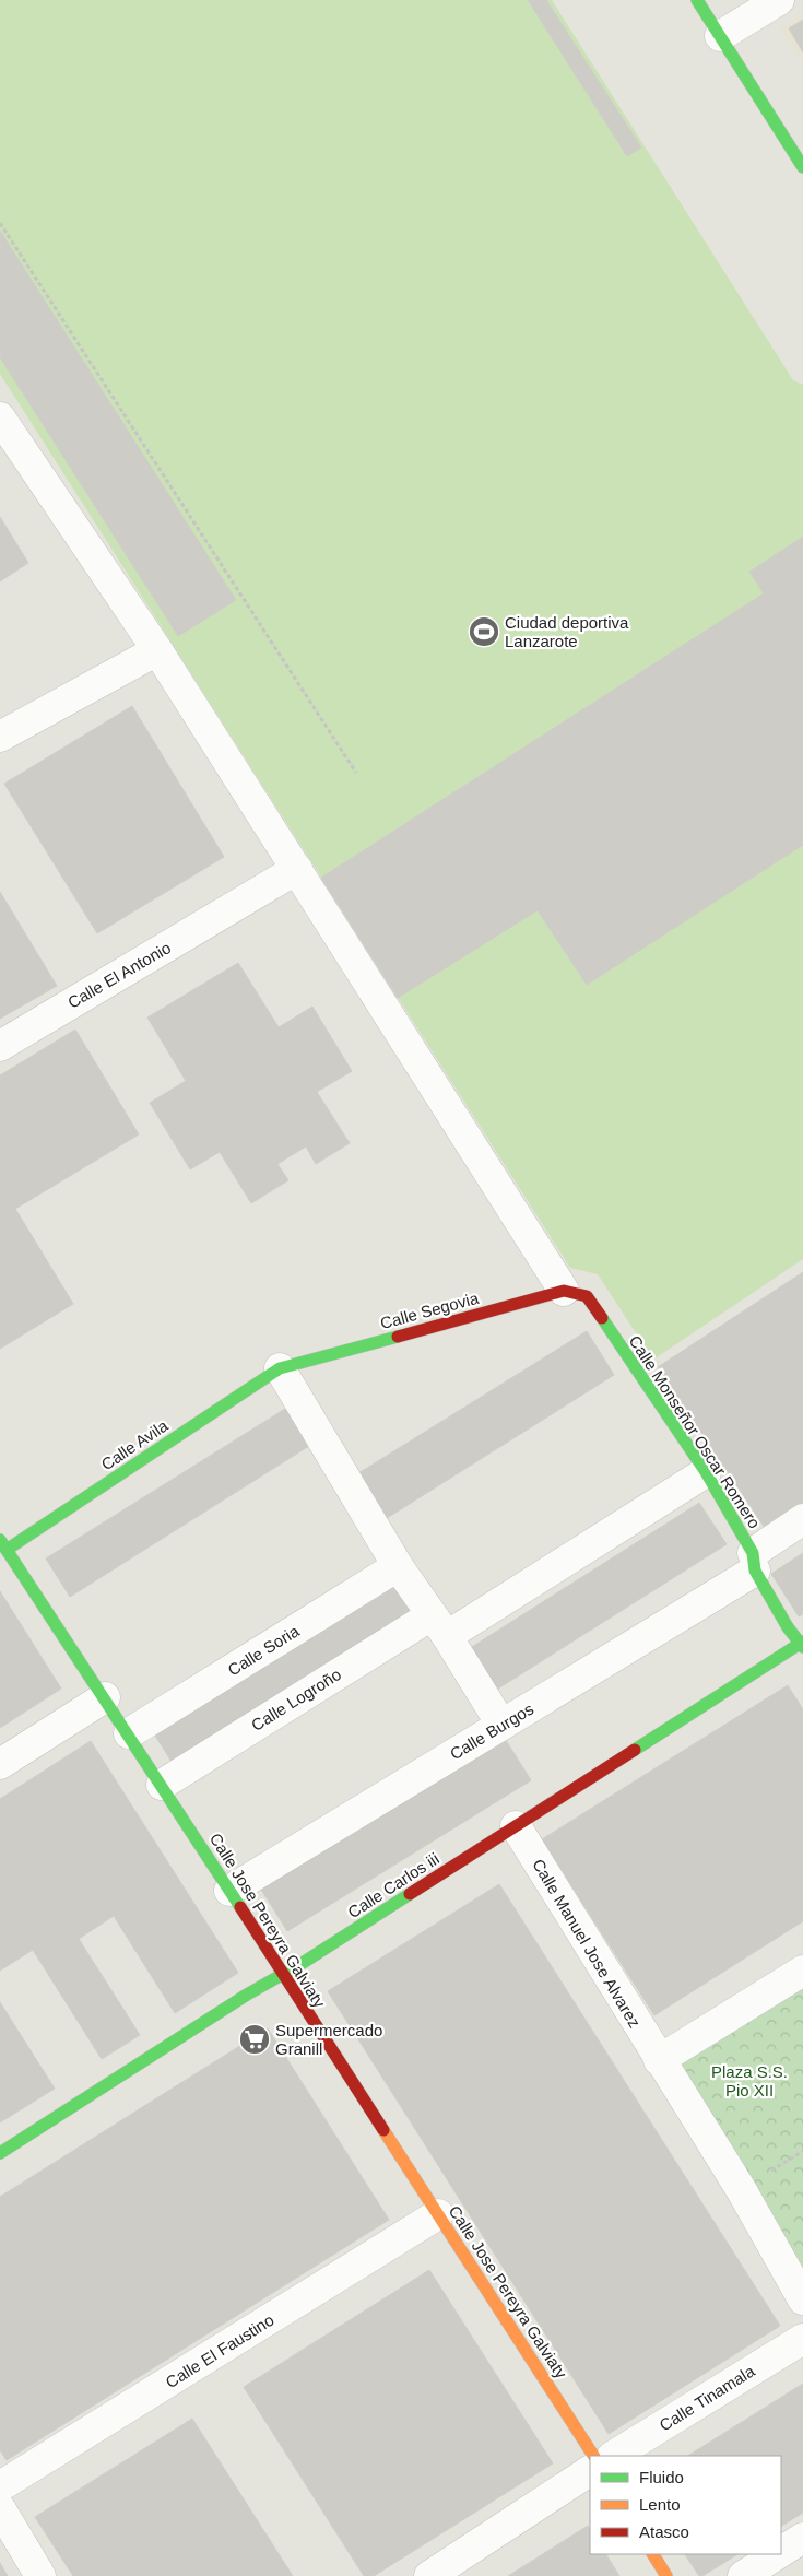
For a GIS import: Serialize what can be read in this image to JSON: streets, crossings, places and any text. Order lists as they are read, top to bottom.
{
  "streets": {
    "street": [
      "Calle El Antonio",
      "Calle Segovia",
      "Calle Monseñor Oscar Romero",
      "Calle Avila",
      "Calle Soria",
      "Calle Logroño",
      "Calle Burgos",
      "Calle Carlos iii",
      "Calle Jose Pereyra Galviaty",
      "Calle Manuel Jose Alvarez",
      "Calle El Faustino",
      "Calle Tinamala"
    ]
  },
  "crossings": [
    ["Calle Segovia", "Calle Monseñor Oscar Romero"],
    ["Calle Segovia", "Calle Avila"],
    ["Calle Monseñor Oscar Romero", "Calle Logroño"],
    ["Calle Monseñor Oscar Romero", "Calle Burgos"],
    ["Calle Monseñor Oscar Romero", "Calle Carlos iii"],
    ["Calle Avila", "Calle Jose Pereyra Galviaty"],
    ["Calle Soria", "Calle Jose Pereyra Galviaty"],
    ["Calle Logroño", "Calle Jose Pereyra Galviaty"],
    ["Calle Burgos", "Calle Jose Pereyra Galviaty"],
    ["Calle Carlos iii", "Calle Jose Pereyra Galviaty"],
    ["Calle Carlos iii", "Calle Manuel Jose Alvarez"],
    ["Calle Jose Pereyra Galviaty", "Calle El Faustino"]
  ],
  "parks": ["Plaza S.S. Pio XII"],
  "places": {
    "sports": ["Ciudad deportiva Lanzarote"],
    "supermarket": ["Supermercado Granill"]
  },
  "legend": ["Fluido", "Lento", "Atasco"]
}
